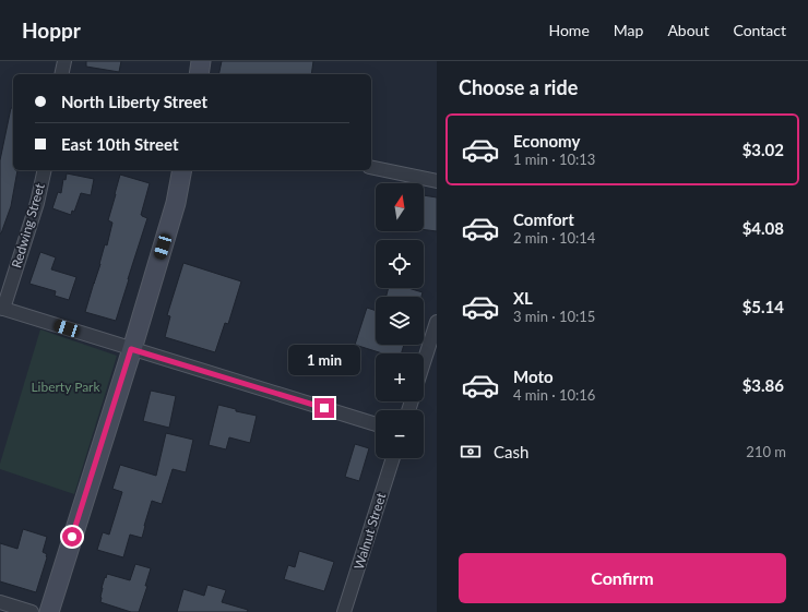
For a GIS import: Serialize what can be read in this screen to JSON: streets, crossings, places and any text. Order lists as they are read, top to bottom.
{
  "streets": {
    "street": ["Redwing Street", "Walnut Street"]
  },
  "parks": ["Liberty Park"],
  "north": "top",
  "page": {
    "header": "Hoppr",
    "nav": [
      "Home",
      "Map",
      "About",
      "Contact"
    ],
    "heading": "Choose a ride",
    "banner": ["North Liberty Street", "East 10th Street"],
    "list": [
      {
        "name": "Economy",
        "note": "1 min · 10:13",
        "value": "$3.02"
      },
      {
        "name": "Comfort",
        "note": "2 min · 10:14",
        "value": "$4.08"
      },
      {
        "name": "XL",
        "note": "3 min · 10:15",
        "value": "$5.14"
      },
      {
        "name": "Moto",
        "note": "4 min · 10:16",
        "value": "$3.86"
      }
    ],
    "map_buttons": ["+", "−"],
    "bubble": "1 min",
    "pay": ["Cash", "210 m"],
    "buttons": "Confirm"
  }
}
